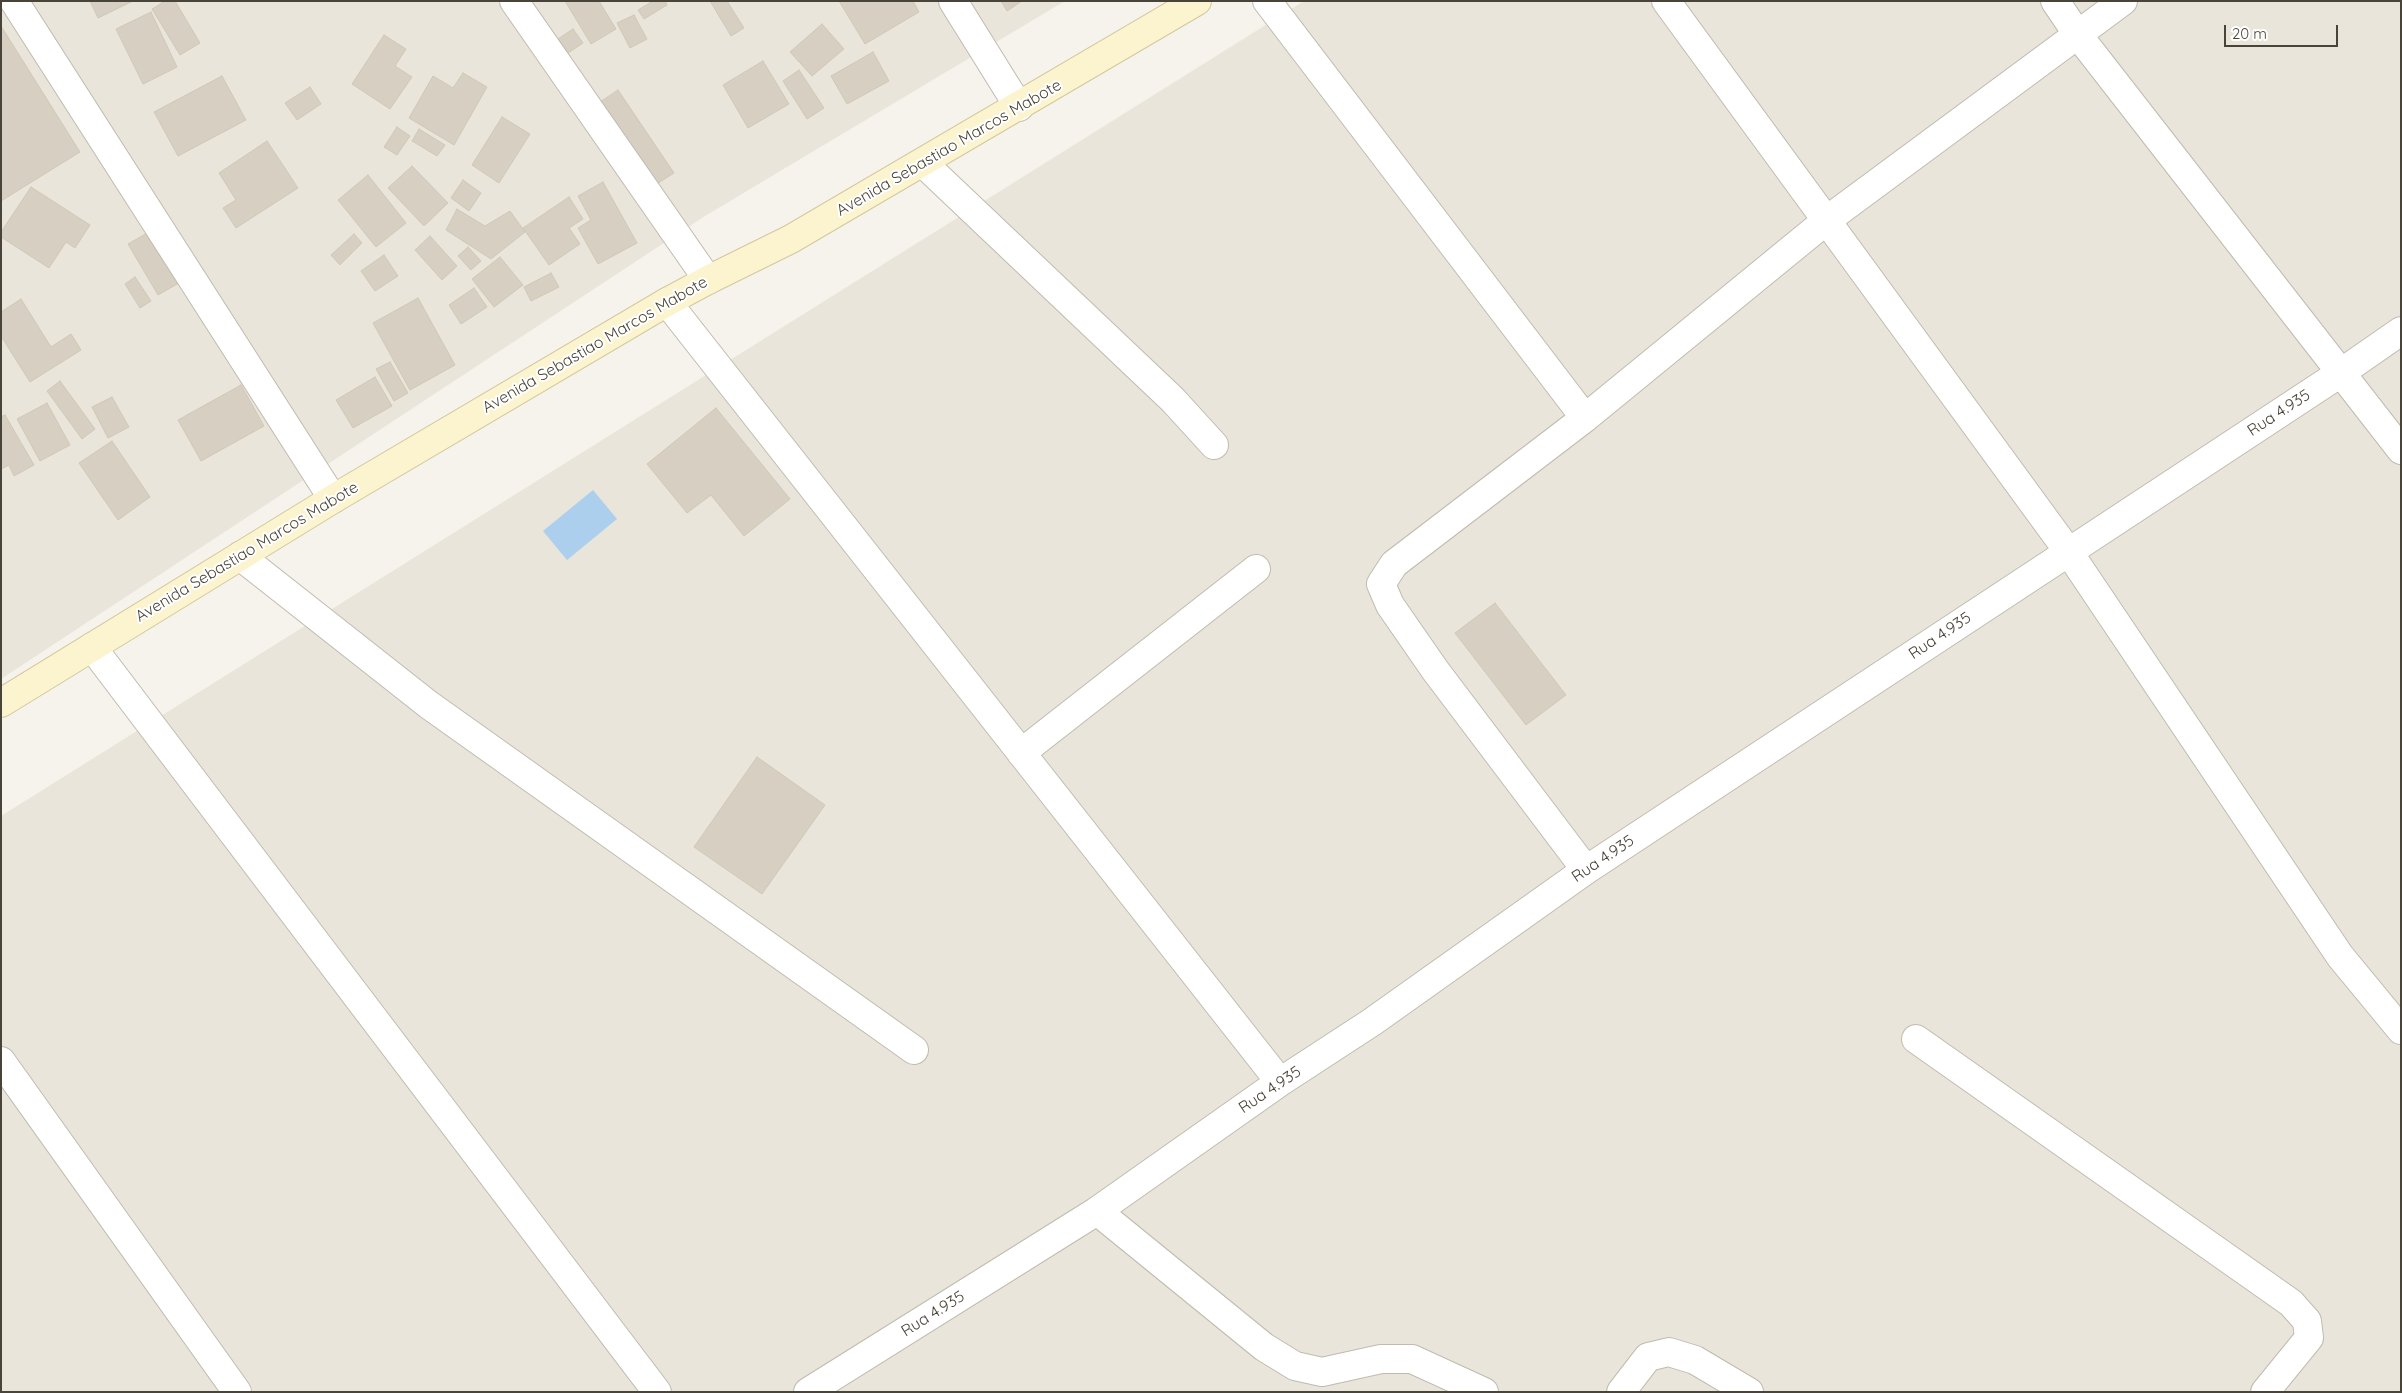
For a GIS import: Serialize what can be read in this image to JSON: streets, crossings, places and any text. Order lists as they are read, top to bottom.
{
  "streets": {
    "main road": ["Avenida Sebastiao Marcos Mabote"],
    "street": ["Rua 4.935"]
  },
  "scale_bar": "20 m"
}
